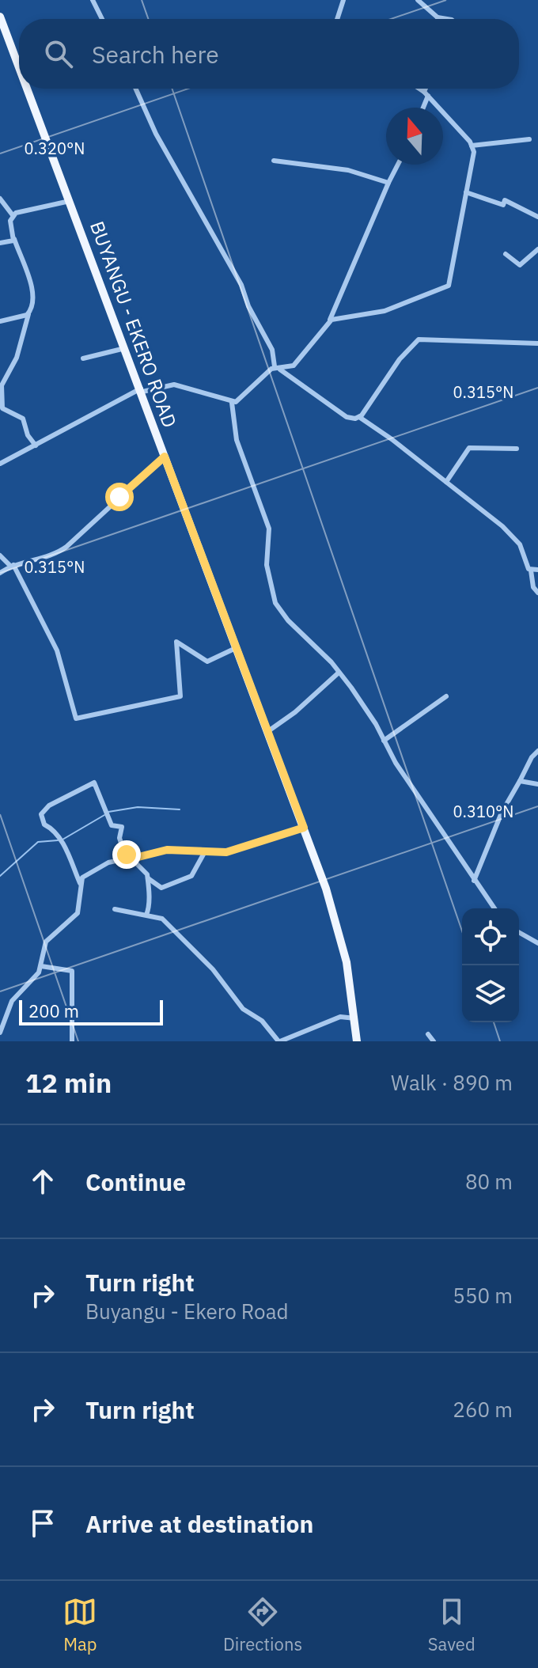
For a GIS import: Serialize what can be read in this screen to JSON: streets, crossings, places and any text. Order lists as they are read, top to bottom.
{
  "streets": {
    "main road": ["BUYANGU - EKERO ROAD"]
  },
  "scale_bar": "200 m",
  "north": "top",
  "page": {
    "search": "Search here",
    "scale": "200 m",
    "heading": ["12 min", "Walk · 890 m"],
    "list": [
      ["Continue", "80 m"],
      ["Turn right", "Buyangu - Ekero Road", "550 m"],
      ["Turn right", "260 m"],
      "Arrive at destination"
    ],
    "nav": ["Map", "Directions", "Saved"]
  },
  "coordinates": ["0.320°N", "0.315°N", "0.310°N"]
}
